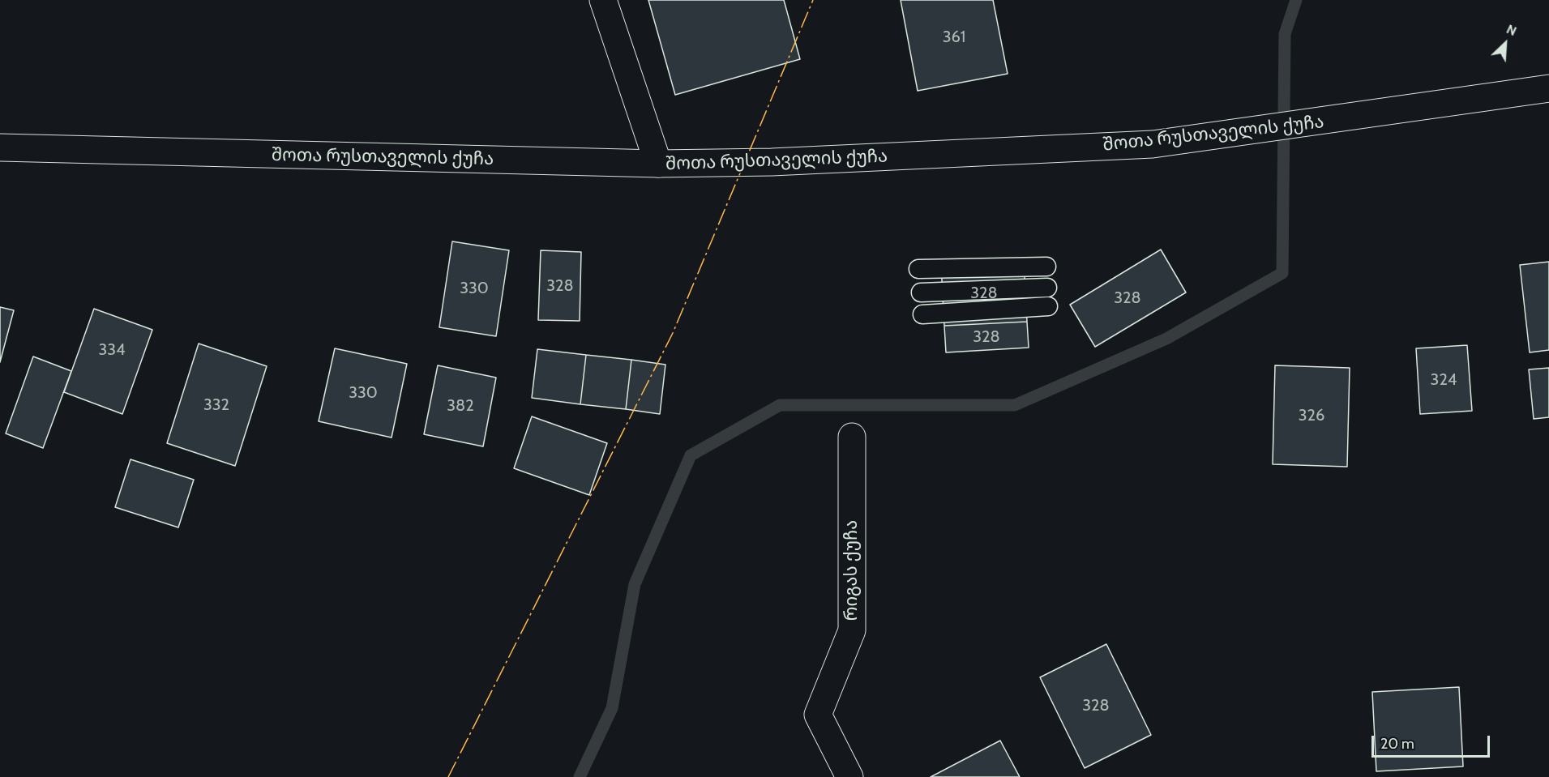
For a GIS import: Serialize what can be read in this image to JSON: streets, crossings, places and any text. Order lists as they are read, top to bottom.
{
  "streets": {
    "main road": ["შოთა რუსთაველის ქუჩა", "რიგას ქუჩა"]
  },
  "house_numbers": [
    "361",
    "328",
    "330",
    "328",
    "328",
    "328",
    "334",
    "324",
    "330",
    "332",
    "382",
    "326",
    "328"
  ],
  "scale_bar": "20 m",
  "north": "top right"
}
